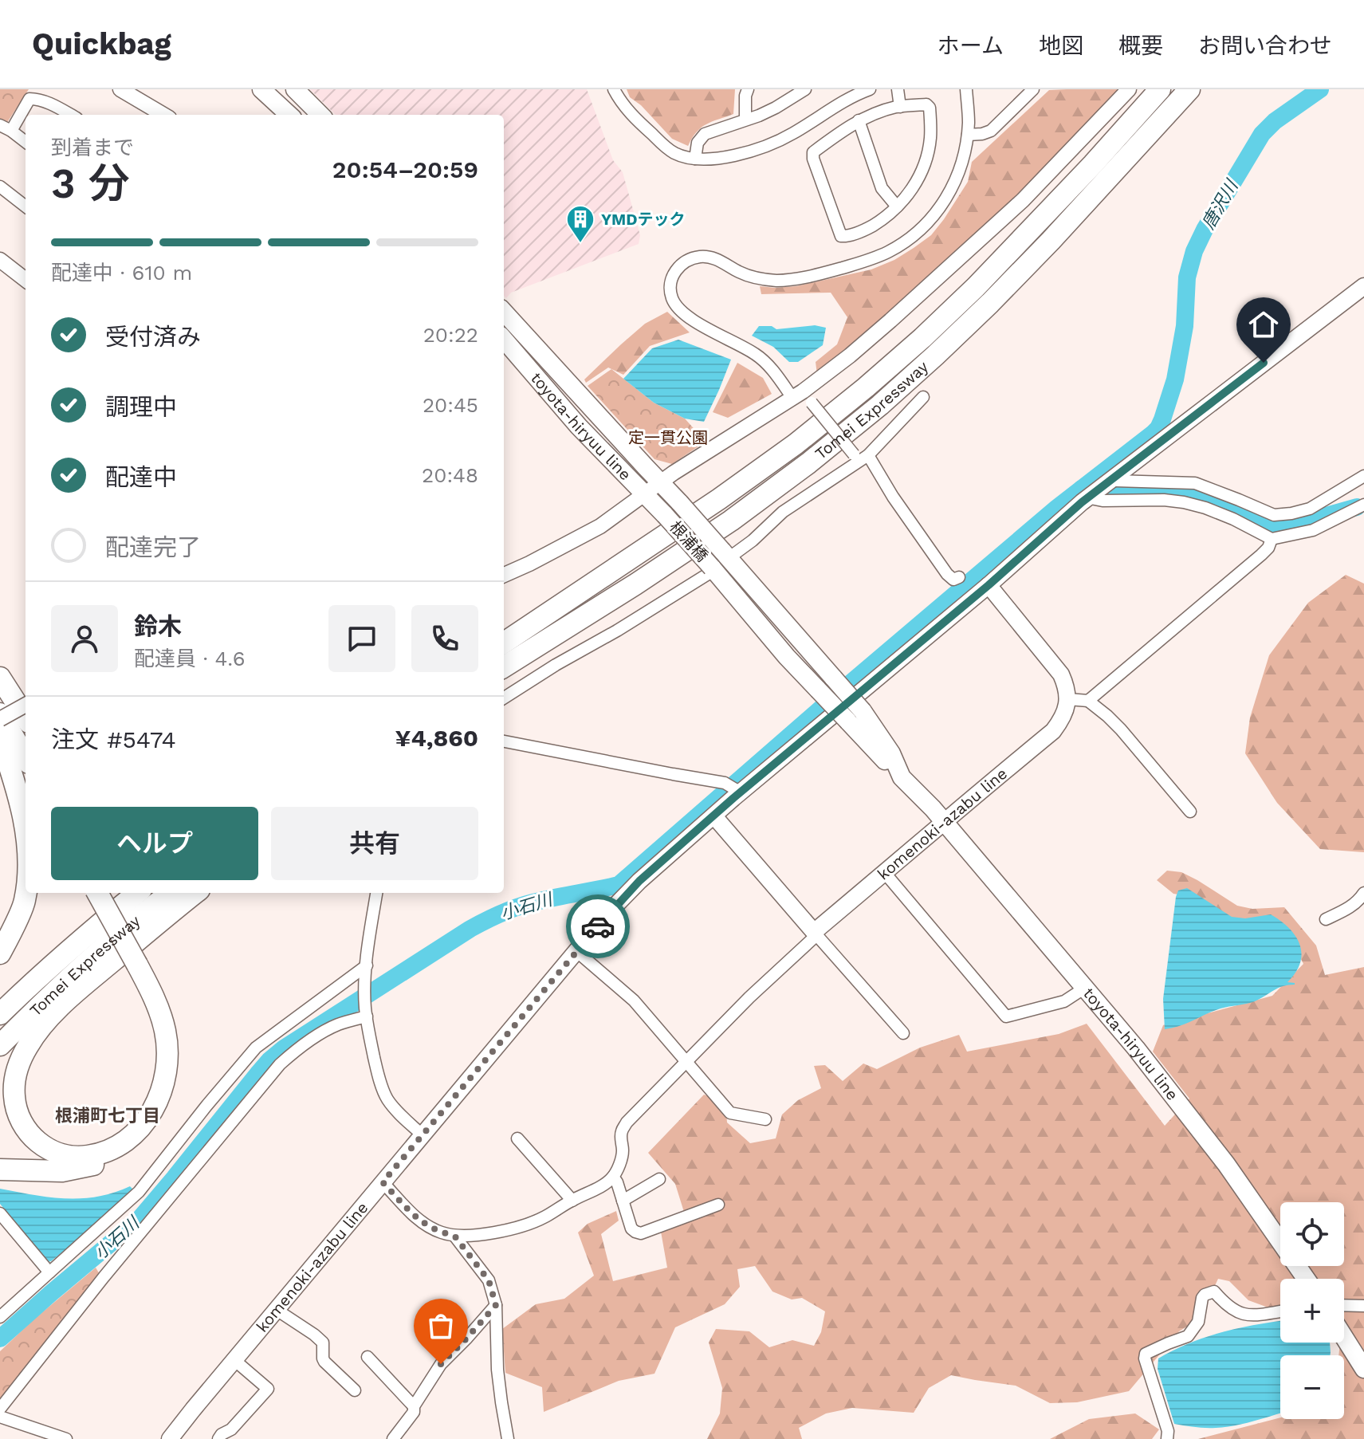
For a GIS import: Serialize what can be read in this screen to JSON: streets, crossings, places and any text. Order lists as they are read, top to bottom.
{
  "streets": {
    "highway": ["Tomei Expressway"],
    "main road": ["toyota-hiryuu line", "根浦橋", "komenoki-azabu line"]
  },
  "crossings": [
    ["toyota-hiryuu line", "根浦橋"],
    ["toyota-hiryuu line", "komenoki-azabu line"]
  ],
  "districts": ["根浦町七丁目"],
  "water": ["唐沢川", "小石川"],
  "parks": ["定一貫公園"],
  "places": {
    "building": ["YMDテック"]
  },
  "page": {
    "header": "Quickbag",
    "nav": [
      "ホーム",
      "地図",
      "概要",
      "お問い合わせ"
    ],
    "heading": ["3 分", "到着まで", "20:54–20:59"],
    "panel": [
      "鈴木",
      "配達員 · 4.6",
      "注文 #5474",
      "¥4,860"
    ],
    "bar": "配達中 · 610 m",
    "list": [
      ["受付済み", "20:22"],
      ["調理中", "20:45"],
      ["配達中", "20:48"],
      "配達完了"
    ],
    "buttons": ["ヘルプ", "共有"],
    "map_buttons": ["+", "−"]
  }
}
